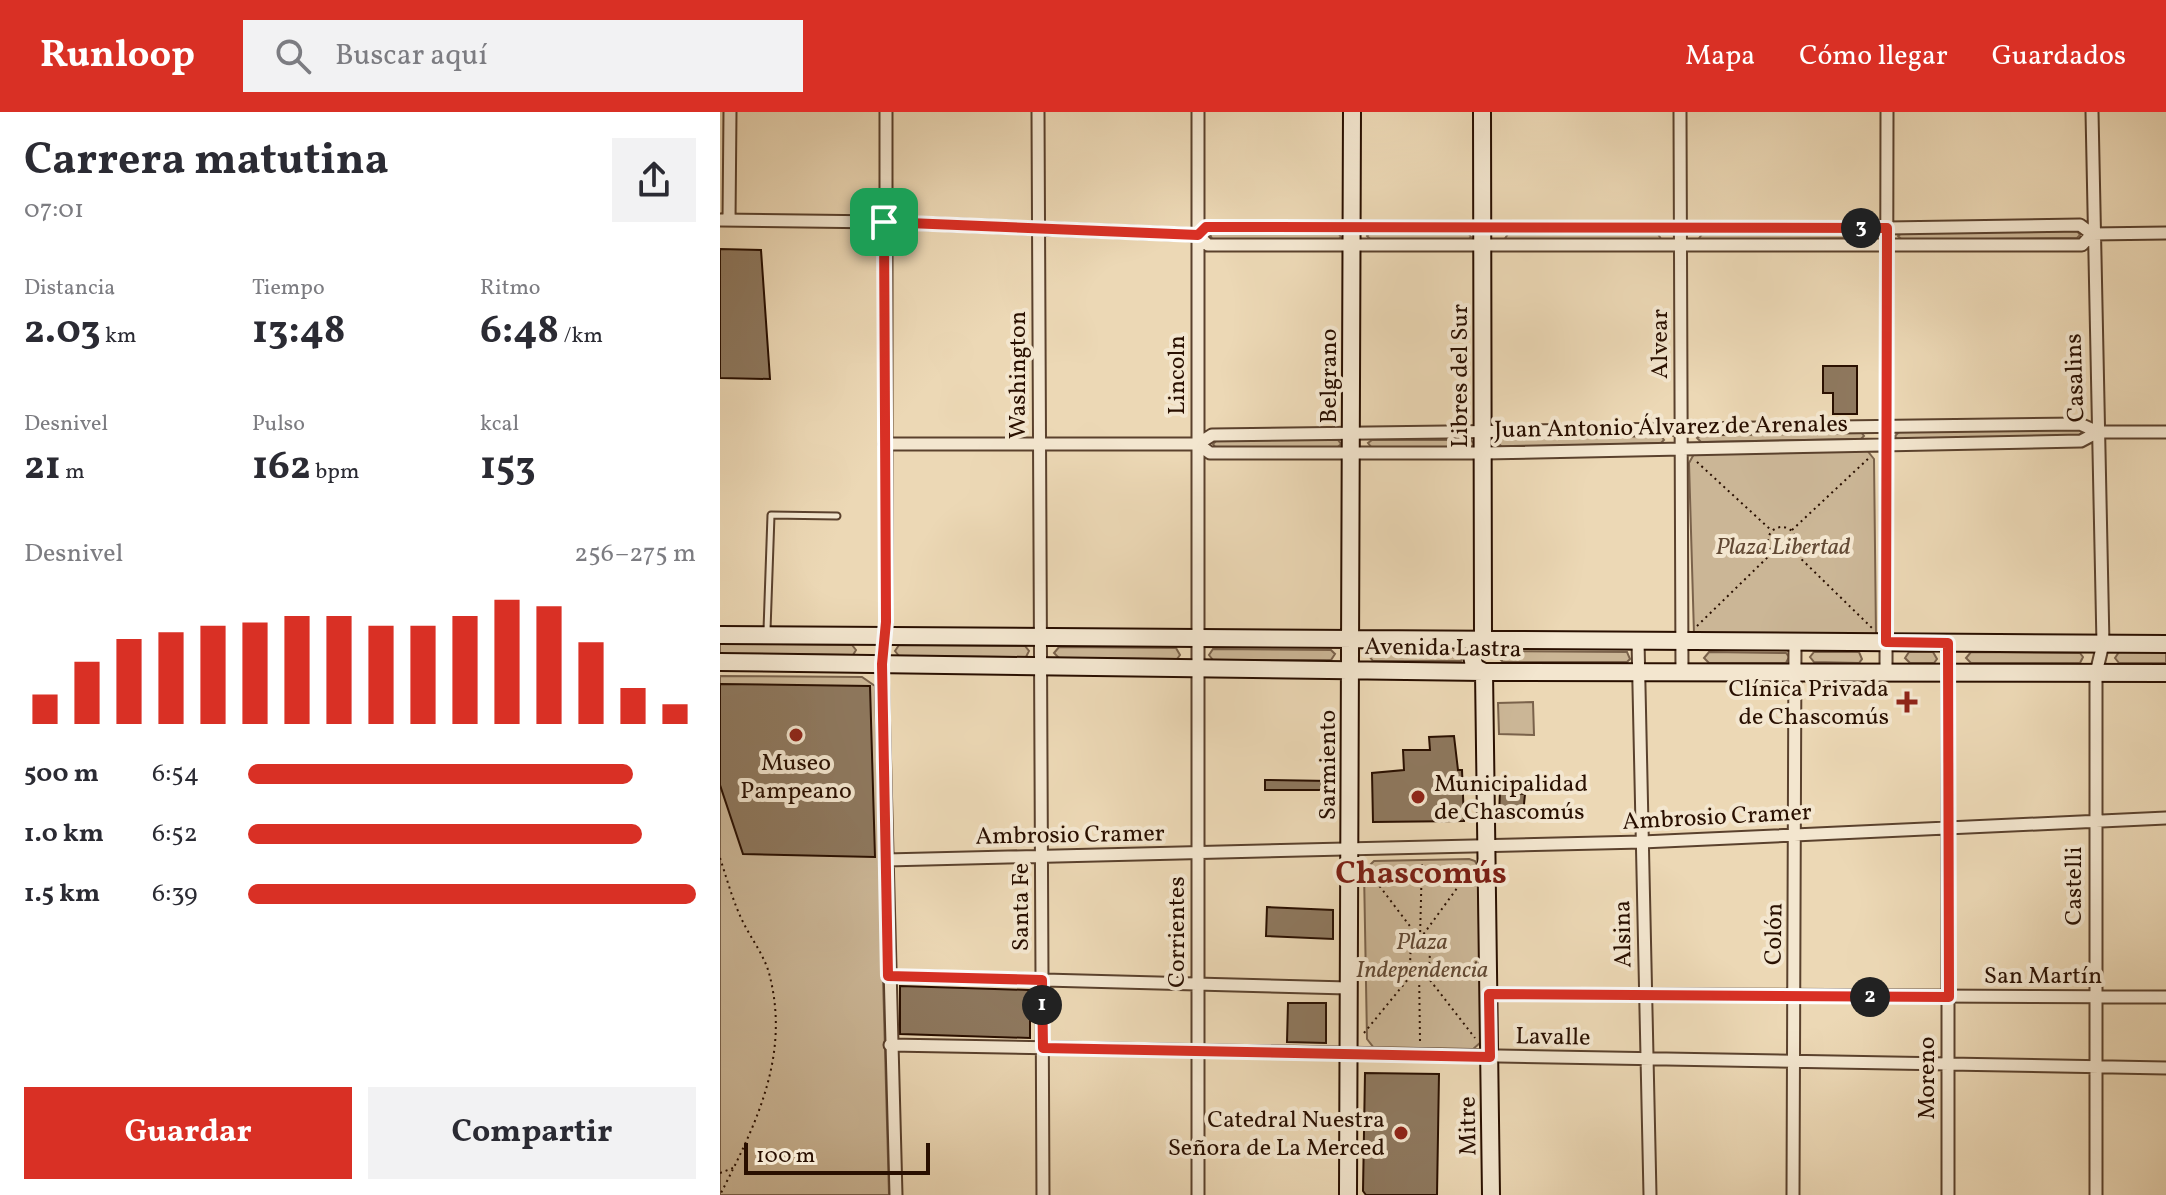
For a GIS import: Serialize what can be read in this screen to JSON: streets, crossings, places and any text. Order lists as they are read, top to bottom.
{
  "streets": {
    "main road": [
      "Belgrano",
      "Libres del Sur",
      "Avenida Lastra",
      "Sarmiento",
      "Mitre"
    ],
    "street": [
      "Alvear",
      "Washington",
      "Lincoln",
      "Casalins",
      "Juan Antonio Álvarez de Arenales",
      "Ambrosio Cramer",
      "Castelli",
      "Santa Fe",
      "Corrientes",
      "Alsina",
      "Colón",
      "San Martín",
      "Lavalle",
      "Moreno"
    ]
  },
  "crossings": [
    ["Alvear", "Juan Antonio Álvarez de Arenales"],
    ["Alvear", "Avenida Lastra"],
    ["Washington", "Juan Antonio Álvarez de Arenales"],
    ["Washington", "Avenida Lastra"],
    ["Washington", "Santa Fe"],
    ["Lincoln", "Juan Antonio Álvarez de Arenales"],
    ["Lincoln", "Avenida Lastra"],
    ["Lincoln", "Corrientes"],
    ["Belgrano", "Juan Antonio Álvarez de Arenales"],
    ["Belgrano", "Avenida Lastra"],
    ["Belgrano", "Sarmiento"],
    ["Libres del Sur", "Juan Antonio Álvarez de Arenales"],
    ["Libres del Sur", "Avenida Lastra"],
    ["Libres del Sur", "Mitre"],
    ["Casalins", "Juan Antonio Álvarez de Arenales"],
    ["Casalins", "Avenida Lastra"],
    ["Casalins", "Castelli"],
    ["Avenida Lastra", "Sarmiento"],
    ["Avenida Lastra", "Castelli"],
    ["Avenida Lastra", "Santa Fe"],
    ["Avenida Lastra", "Corrientes"],
    ["Avenida Lastra", "Alsina"],
    ["Avenida Lastra", "Colón"],
    ["Avenida Lastra", "Moreno"],
    ["Avenida Lastra", "Mitre"],
    ["Sarmiento", "Ambrosio Cramer"],
    ["Sarmiento", "Lavalle"],
    ["Ambrosio Cramer", "Castelli"],
    ["Ambrosio Cramer", "Santa Fe"],
    ["Ambrosio Cramer", "Corrientes"],
    ["Ambrosio Cramer", "Alsina"],
    ["Ambrosio Cramer", "Colón"],
    ["Ambrosio Cramer", "Moreno"],
    ["Ambrosio Cramer", "Mitre"],
    ["Castelli", "San Martín"],
    ["Castelli", "Lavalle"],
    ["Santa Fe", "Lavalle"],
    ["Corrientes", "Lavalle"],
    ["Alsina", "San Martín"],
    ["Alsina", "Lavalle"],
    ["Colón", "San Martín"],
    ["Colón", "Lavalle"],
    ["San Martín", "Moreno"],
    ["San Martín", "Mitre"],
    ["Lavalle", "Moreno"],
    ["Lavalle", "Mitre"]
  ],
  "districts": ["Chascomús"],
  "parks": ["Plaza Libertad", "Plaza Independencia"],
  "places": {
    "health": ["Clínica Privada de Chascomús"],
    "other": ["Museo Pampeano", "Municipalidad de Chascomús", "Catedral Nuestra Señora de La Merced"]
  },
  "scale_bar": "100 m",
  "page": {
    "header": "Runloop",
    "search": "Buscar aquí",
    "nav": ["Mapa", "Cómo llegar", "Guardados"],
    "heading": ["Carrera matutina", "07:01"],
    "pins": ["3", "2", "1"],
    "stats": [
      ["Distancia", "2.03 km"],
      ["Tiempo", "13:48"],
      ["Ritmo", "6:48 /km"],
      ["Desnivel", "21 m"],
      ["Pulso", "162 bpm"],
      ["kcal", "153"]
    ],
    "chart": ["Desnivel", "256–275 m"],
    "list": [
      {
        "name": "500 m",
        "note": "6:54"
      },
      {
        "name": "1.0 km",
        "note": "6:52"
      },
      {
        "name": "1.5 km",
        "note": "6:39"
      }
    ],
    "buttons": ["Guardar", "Compartir"],
    "scale": "100 m"
  }
}
